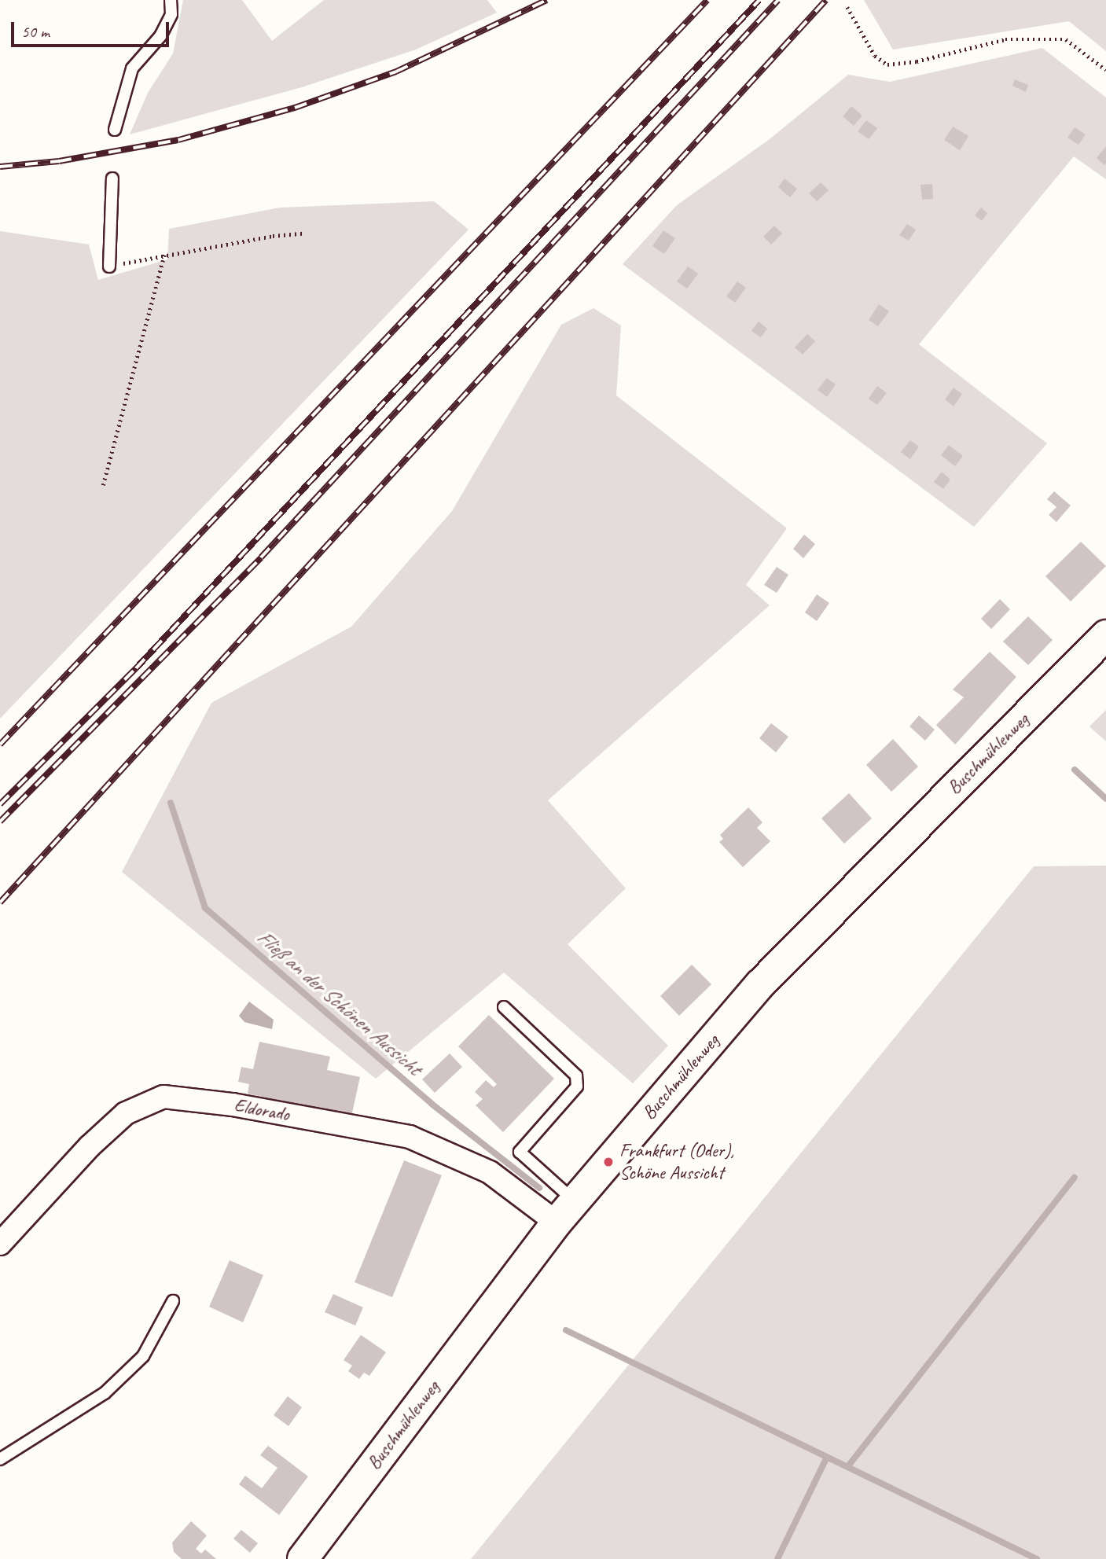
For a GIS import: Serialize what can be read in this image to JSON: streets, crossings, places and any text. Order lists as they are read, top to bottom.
{
  "streets": {
    "street": ["Buschmühlenweg", "Eldorado"]
  },
  "crossings": [
    ["Buschmühlenweg", "Eldorado"]
  ],
  "water": ["Fließ an der Schönen Aussicht"],
  "places": ["Frankfurt (Oder), Schöne Aussicht"],
  "scale_bar": "50 m"
}
